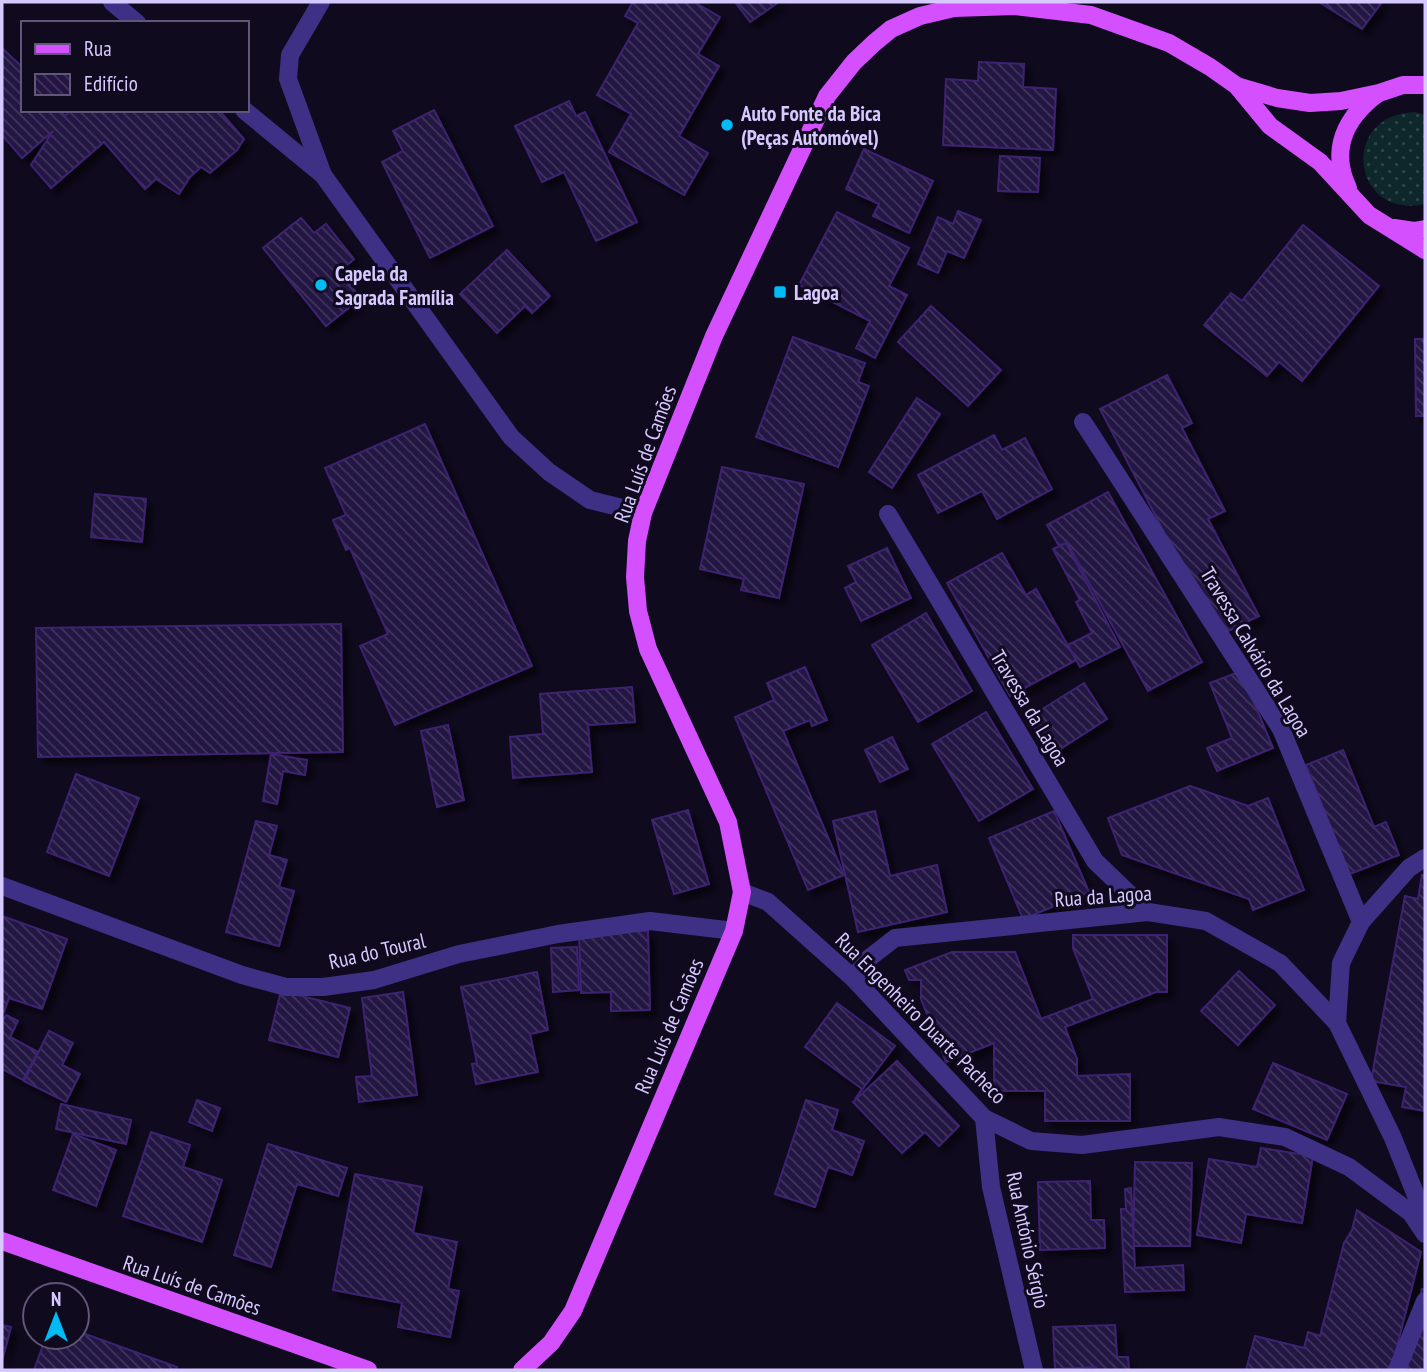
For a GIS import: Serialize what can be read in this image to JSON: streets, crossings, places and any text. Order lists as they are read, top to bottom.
{
  "streets": {
    "main road": ["Rua Luís de Camões"],
    "street": [
      "Travessa Calvário da Lagoa",
      "Travessa da Lagoa",
      "Rua da Lagoa",
      "Rua do Toural",
      "Rua Engenheiro Duarte Pacheco",
      "Rua António Sérgio"
    ]
  },
  "crossings": [
    ["Rua Luís de Camões", "Rua do Toural"],
    ["Rua Luís de Camões", "Rua Engenheiro Duarte Pacheco"],
    ["Travessa da Lagoa", "Rua da Lagoa"],
    ["Rua da Lagoa", "Rua Engenheiro Duarte Pacheco"],
    ["Rua Engenheiro Duarte Pacheco", "Rua António Sérgio"]
  ],
  "places": {
    "other": ["Auto Fonte da Bica (Peças Automóvel)", "Capela da Sagrada Família"],
    "transit": ["Lagoa"]
  },
  "legend": ["Rua", "Edifício"],
  "north": "top"
}
